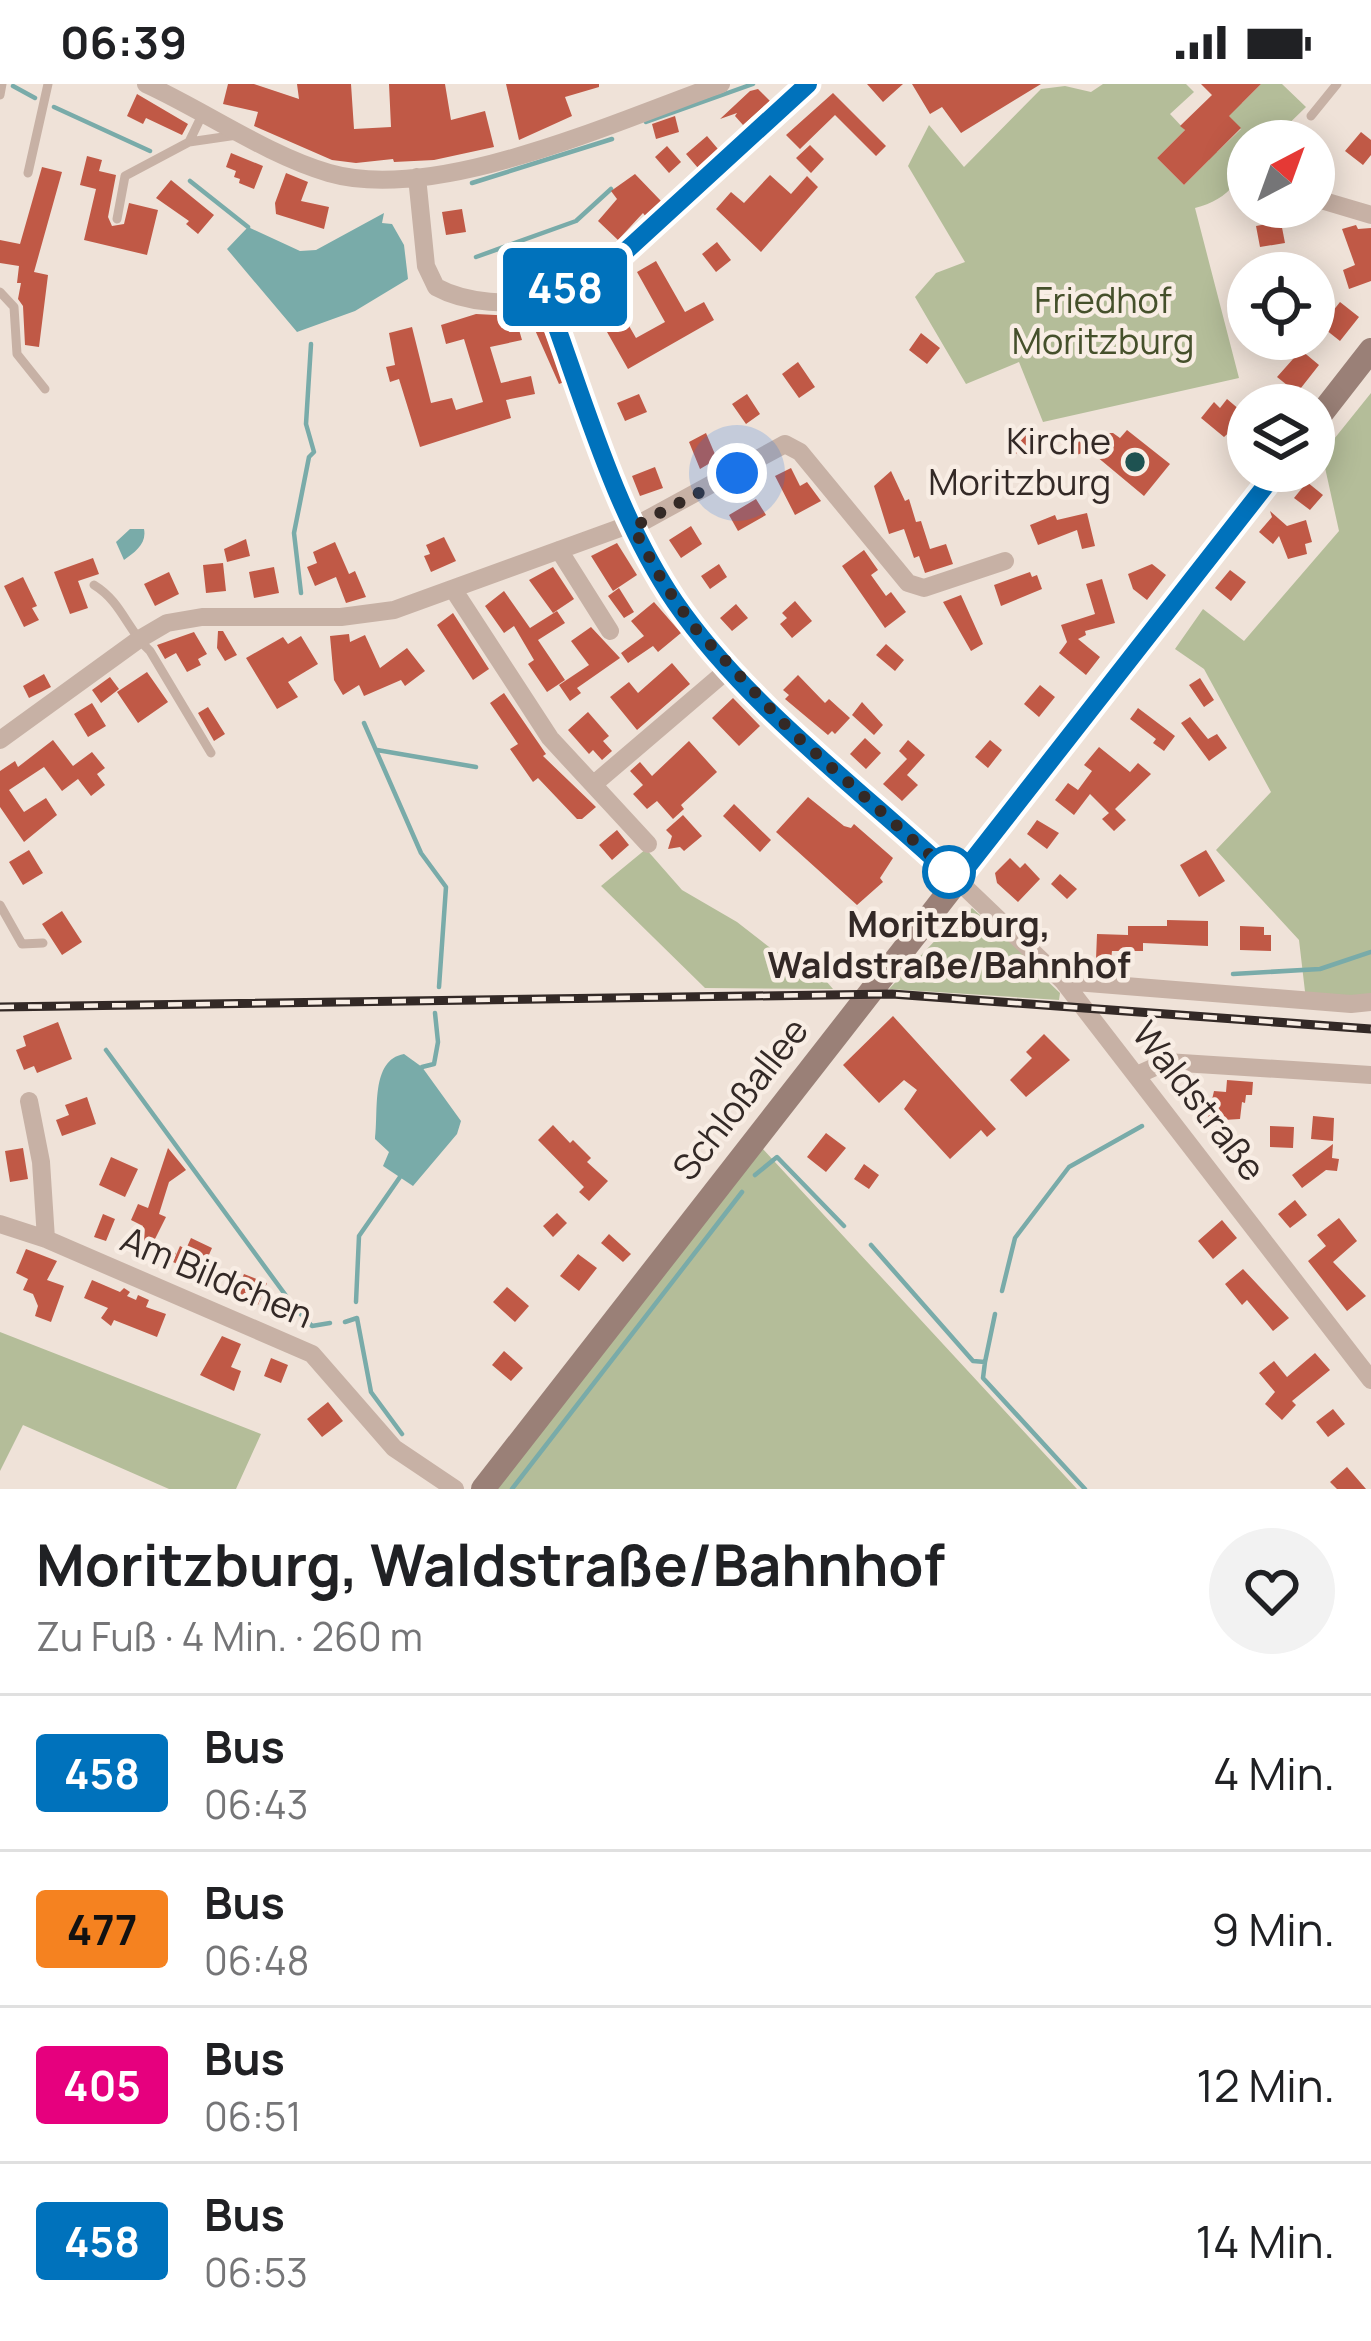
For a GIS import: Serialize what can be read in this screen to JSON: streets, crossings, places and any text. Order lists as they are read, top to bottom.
{
  "streets": {
    "main road": ["Schloßallee"],
    "street": ["Waldstraße", "Am Bildchen"]
  },
  "crossings": [
    ["Schloßallee", "Waldstraße"]
  ],
  "parks": ["Friedhof Moritzburg"],
  "places": ["Kirche Moritzburg", "Moritzburg, Waldstraße/Bahnhof"],
  "lines": ["bus line 458"],
  "north": "top right",
  "page": {
    "status": "06:39",
    "on_map": "458",
    "heading": ["Moritzburg, Waldstraße/Bahnhof", "Zu Fuß · 4 Min. · 260 m"],
    "list": [
      {
        "mark": "458",
        "name": "Bus",
        "note": "06:43",
        "value": "4 Min."
      },
      {
        "mark": "477",
        "name": "Bus",
        "note": "06:48",
        "value": "9 Min."
      },
      {
        "mark": "405",
        "name": "Bus",
        "note": "06:51",
        "value": "12 Min."
      },
      {
        "mark": "458",
        "name": "Bus",
        "note": "06:53",
        "value": "14 Min."
      }
    ]
  }
}
